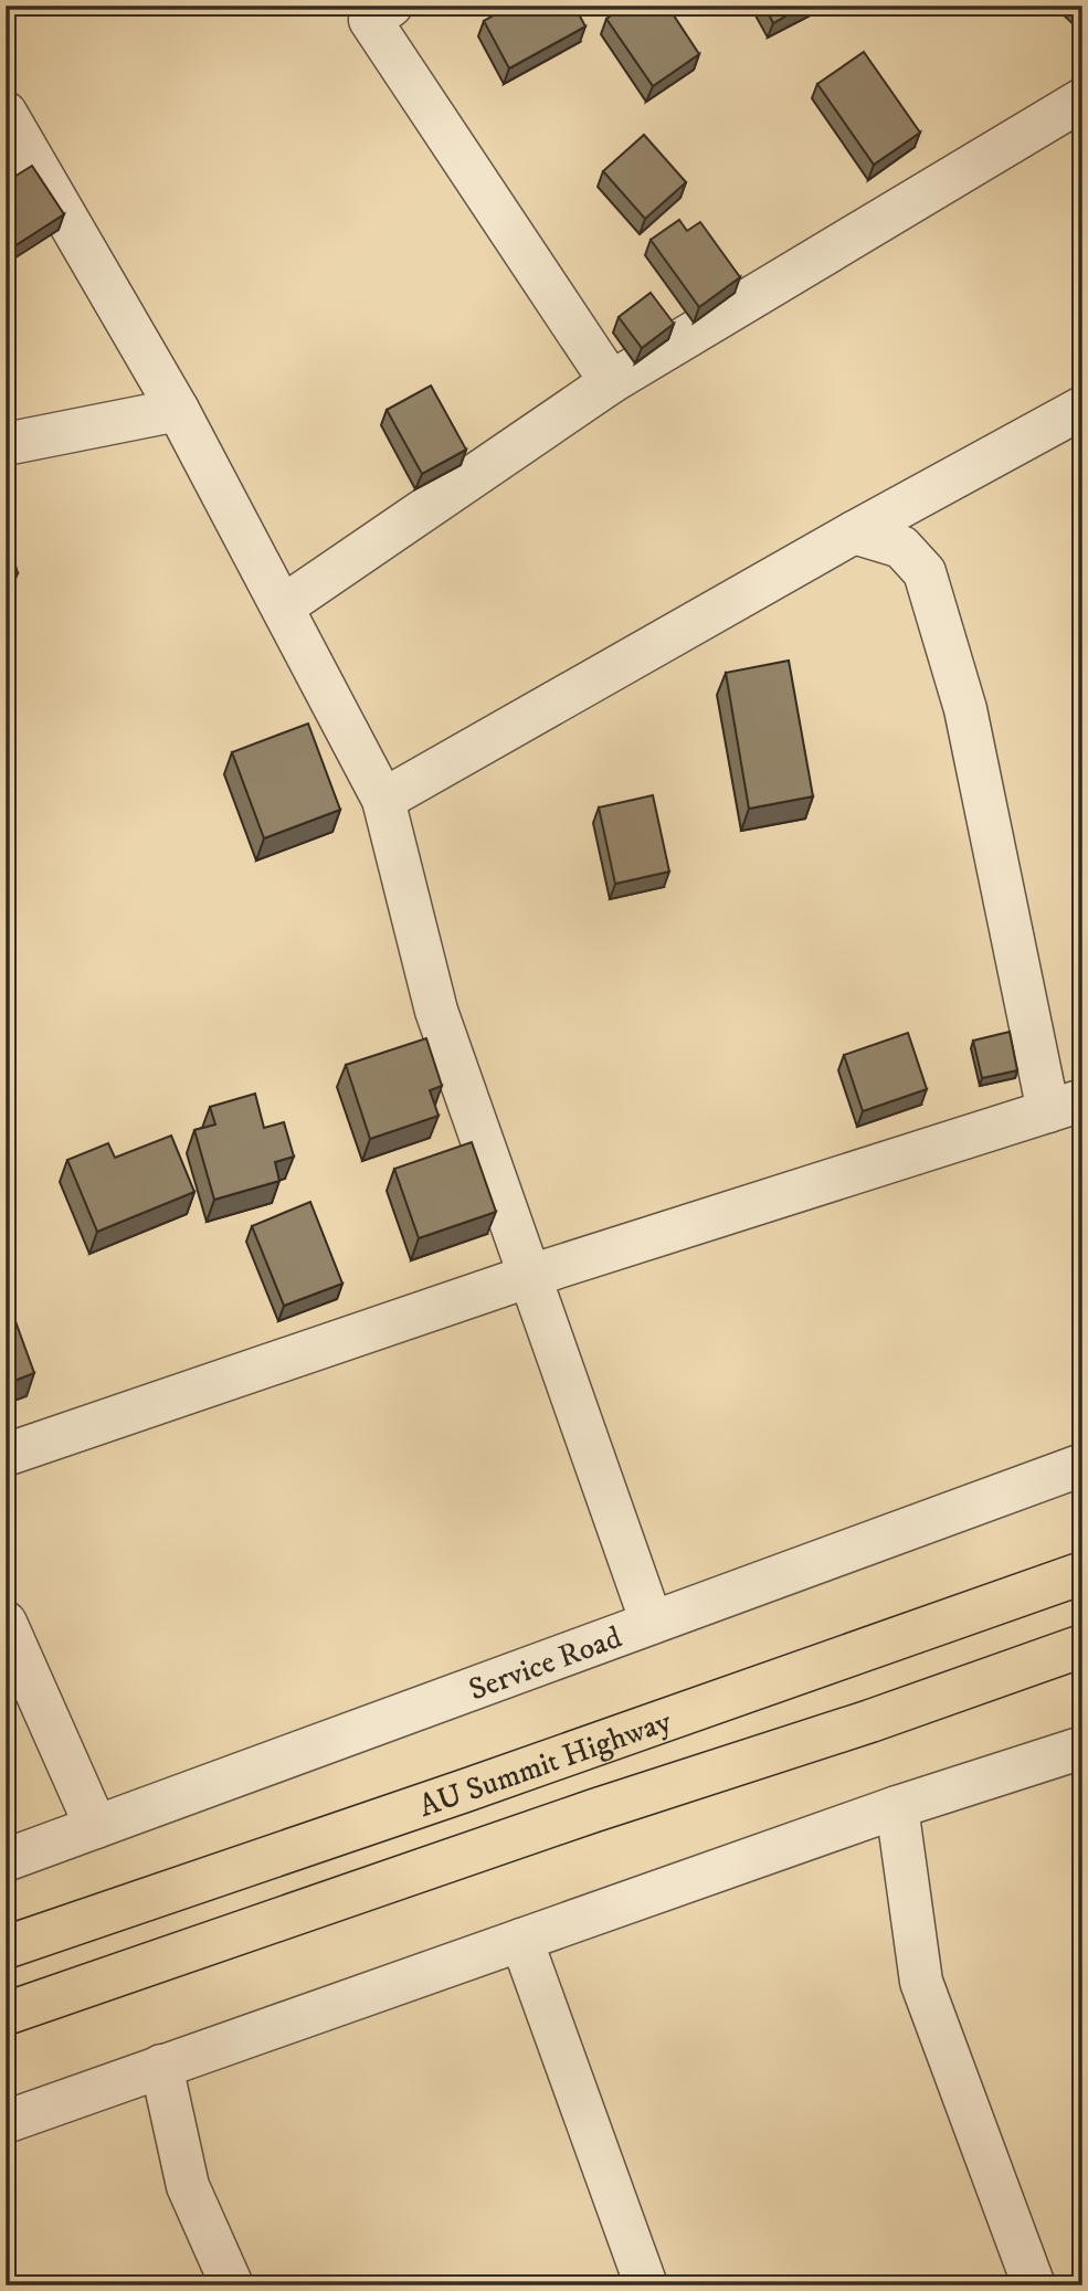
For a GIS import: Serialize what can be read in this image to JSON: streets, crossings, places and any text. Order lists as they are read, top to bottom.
{
  "streets": {
    "main road": ["AU Summit Highway"],
    "street": ["Service Road"]
  }
}
